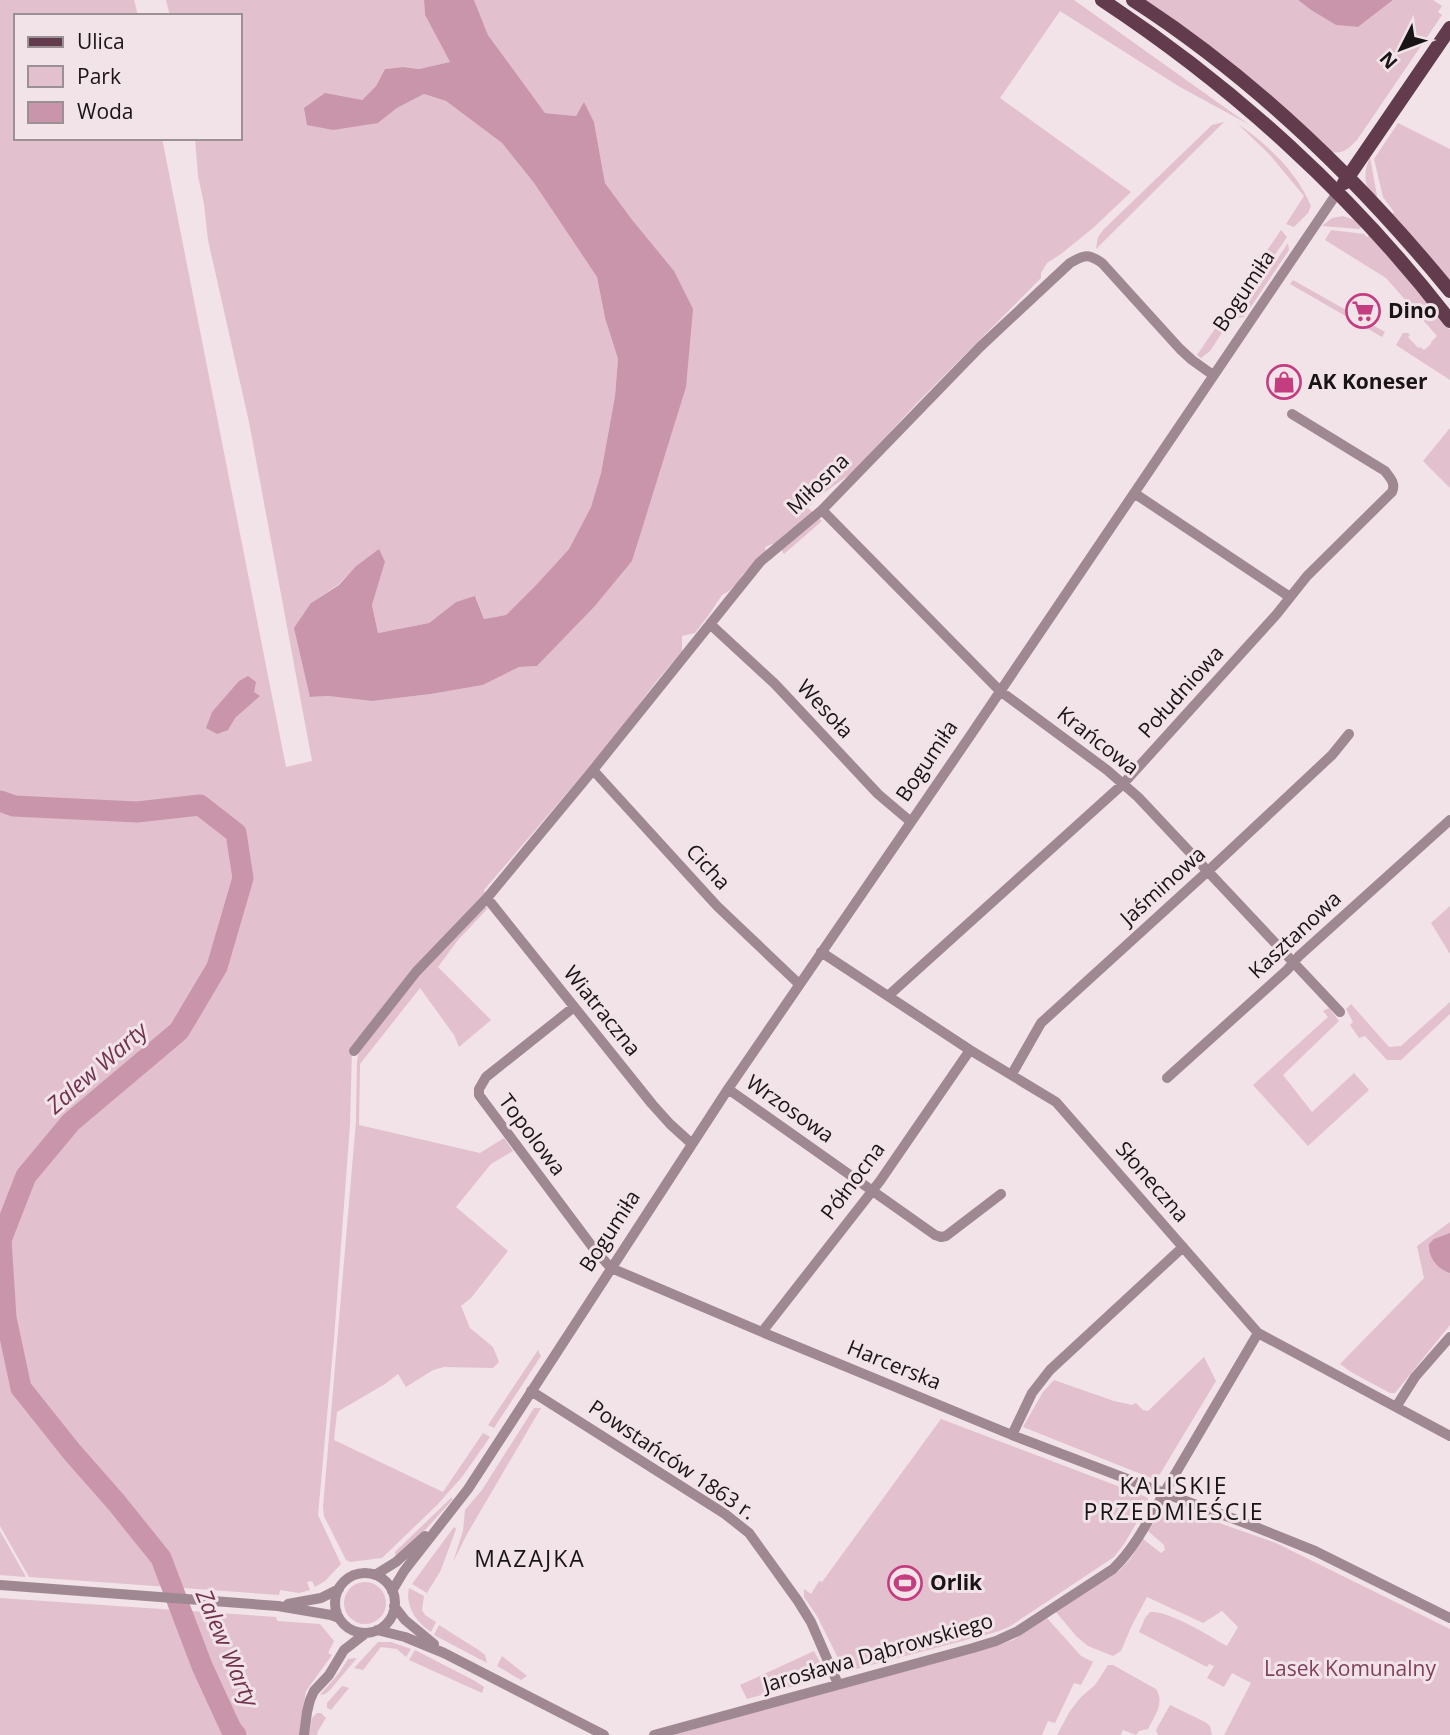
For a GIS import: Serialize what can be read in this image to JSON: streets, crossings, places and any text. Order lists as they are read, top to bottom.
{
  "streets": {
    "main road": ["Bogumiła"],
    "street": [
      "Miłosna",
      "Południowa",
      "Wesoła",
      "Krańcowa",
      "Cicha",
      "Jaśminowa",
      "Kasztanowa",
      "Wiatraczna",
      "Wrzosowa",
      "Topolowa",
      "Północna",
      "Słoneczna",
      "Harcerska",
      "Powstańców 1863 r.",
      "Jarosława Dąbrowskiego"
    ]
  },
  "crossings": [
    ["Bogumiła", "Miłosna"],
    ["Bogumiła", "Wesoła"],
    ["Bogumiła", "Krańcowa"],
    ["Bogumiła", "Cicha"],
    ["Bogumiła", "Wiatraczna"],
    ["Bogumiła", "Wrzosowa"],
    ["Bogumiła", "Topolowa"],
    ["Bogumiła", "Słoneczna"],
    ["Bogumiła", "Harcerska"],
    ["Bogumiła", "Powstańców 1863 r."],
    ["Miłosna", "Wesoła"],
    ["Miłosna", "Krańcowa"],
    ["Miłosna", "Cicha"],
    ["Miłosna", "Wiatraczna"],
    ["Południowa", "Krańcowa"],
    ["Południowa", "Słoneczna"],
    ["Krańcowa", "Jaśminowa"],
    ["Krańcowa", "Kasztanowa"],
    ["Jaśminowa", "Słoneczna"],
    ["Wiatraczna", "Topolowa"],
    ["Wrzosowa", "Północna"],
    ["Topolowa", "Harcerska"],
    ["Północna", "Słoneczna"],
    ["Północna", "Harcerska"],
    ["Słoneczna", "Jarosława Dąbrowskiego"],
    ["Harcerska", "Jarosława Dąbrowskiego"],
    ["Powstańców 1863 r.", "Jarosława Dąbrowskiego"]
  ],
  "districts": ["KALISKIE PRZEDMIEŚCIE", "MAZAJKA"],
  "water": ["Zalew Warty"],
  "parks": ["Lasek Komunalny"],
  "places": {
    "supermarket": ["Dino"],
    "shop": ["AK Koneser"],
    "sports": ["Orlik"]
  },
  "legend": ["Ulica", "Park", "Woda"],
  "north": "bottom left"
}
